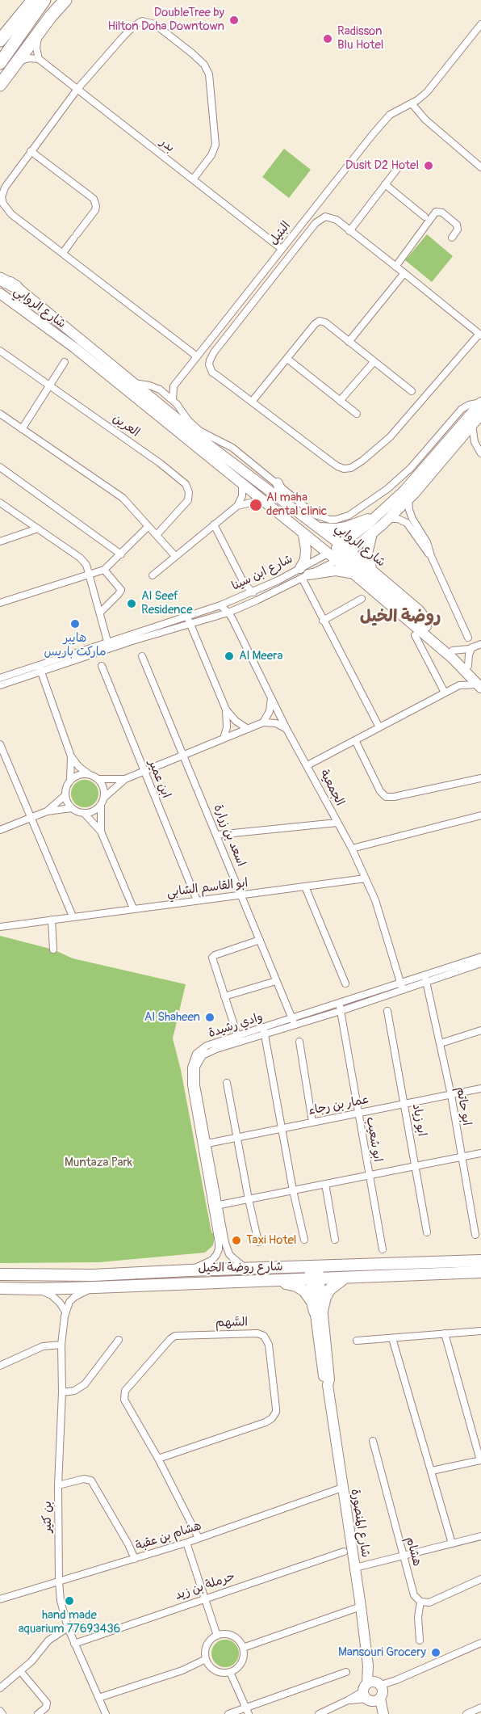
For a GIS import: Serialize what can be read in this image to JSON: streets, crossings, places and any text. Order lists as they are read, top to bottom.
{
  "streets": {
    "main road": ["شارع روضة الخيل"],
    "street": [
      "بدر",
      "البتيل",
      "شارع الروابي",
      "العرين",
      "شارع ابن سينا",
      "ابن عمير",
      "الجمعية",
      "اسعد بن زرارة",
      "ابو القاسم الشابي",
      "وادي رشيدة",
      "عمار بن رجاء",
      "ابو حاتم",
      "ابو زياد",
      "ابو شعيب",
      "السَّهم",
      "بن كثير",
      "شارع المنصورة",
      "هشام بن عقبة",
      "هشام",
      "حرملة بن زيد"
    ]
  },
  "crossings": [
    ["بدر", "البتيل"],
    ["شارع الروابي", "شارع ابن سينا"],
    ["شارع ابن سينا", "الجمعية"],
    ["ابن عمير", "ابو القاسم الشابي"],
    ["الجمعية", "ابو القاسم الشابي"],
    ["الجمعية", "وادي رشيدة"],
    ["اسعد بن زرارة", "ابو القاسم الشابي"],
    ["اسعد بن زرارة", "وادي رشيدة"],
    ["وادي رشيدة", "عمار بن رجاء"],
    ["وادي رشيدة", "ابو حاتم"],
    ["وادي رشيدة", "ابو شعيب"],
    ["وادي رشيدة", "شارع روضة الخيل"],
    ["عمار بن رجاء", "ابو حاتم"],
    ["عمار بن رجاء", "ابو زياد"],
    ["عمار بن رجاء", "ابو شعيب"],
    ["شارع روضة الخيل", "شارع المنصورة"],
    ["السَّهم", "هشام بن عقبة"],
    ["بن كثير", "هشام بن عقبة"],
    ["بن كثير", "حرملة بن زيد"],
    ["شارع المنصورة", "هشام بن عقبة"]
  ],
  "districts": ["روضة الخيل"],
  "parks": ["Muntaza Park"],
  "places": [
    "DoubleTree by Hilton Doha Downtown",
    "Radisson Blu Hotel",
    "Dusit D2 Hotel",
    "Al maha dental clinic",
    "Al Seef Residence",
    "هايبر ماركت باريس",
    "Al Meera",
    "Al Shaheen",
    "Taxi Hotel",
    "hand made aquarium 77693436",
    "Mansouri Grocery"
  ]
}
